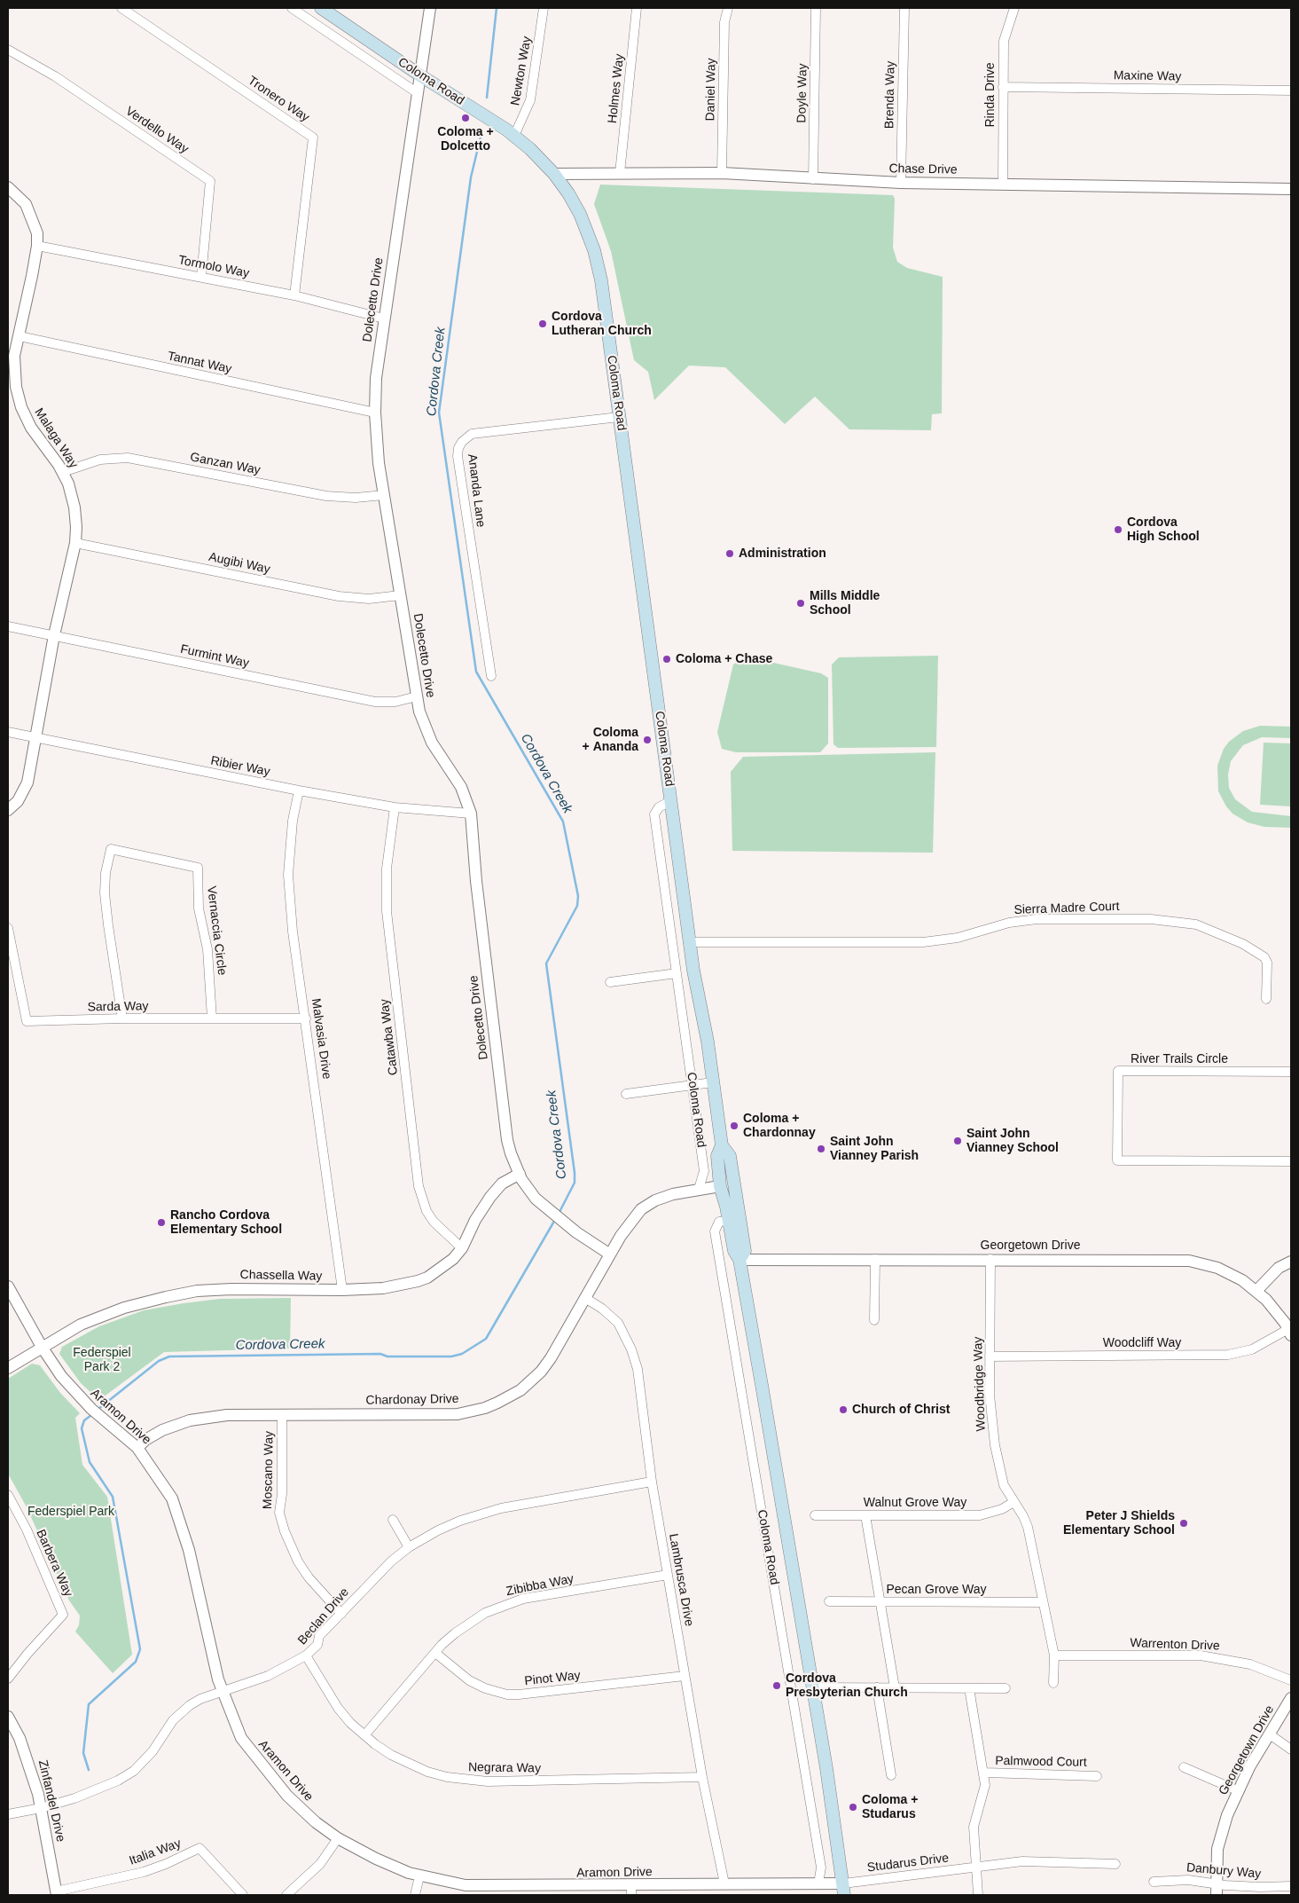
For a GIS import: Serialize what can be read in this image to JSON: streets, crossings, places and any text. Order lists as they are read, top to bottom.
{
  "streets": {
    "main road": ["Coloma Road"],
    "street": [
      "Newton Way",
      "Maxine Way",
      "Holmes Way",
      "Daniel Way",
      "Doyle Way",
      "Brenda Way",
      "Rinda Drive",
      "Tronero Way",
      "Verdello Way",
      "Chase Drive",
      "Tormolo Way",
      "Dolecetto Drive",
      "Tannat Way",
      "Malaga Way",
      "Ganzan Way",
      "Ananda Lane",
      "Augibi Way",
      "Furmint Way",
      "Ribier Way",
      "Sierra Madre Court",
      "Vernaccia Circle",
      "Sarda Way",
      "Catawba Way",
      "Malvasia Drive",
      "River Trails Circle",
      "Georgetown Drive",
      "Chassella Way",
      "Woodcliff Way",
      "Woodbridge Way",
      "Chardonay Drive",
      "Aramon Drive",
      "Moscano Way",
      "Walnut Grove Way",
      "Barbera Way",
      "Lambrusca Drive",
      "Zibibba Way",
      "Pecan Grove Way",
      "Beclan Drive",
      "Warrenton Drive",
      "Pinot Way",
      "Palmwood Court",
      "Negrara Way",
      "Zinfandel Drive",
      "Italia Way",
      "Studarus Drive",
      "Danbury Way"
    ]
  },
  "crossings": [
    ["Newton Way", "Coloma Road"],
    ["Maxine Way", "Rinda Drive"],
    ["Coloma Road", "Chase Drive"],
    ["Coloma Road", "Dolecetto Drive"],
    ["Coloma Road", "Ananda Lane"],
    ["Coloma Road", "Sierra Madre Court"],
    ["Coloma Road", "Georgetown Drive"],
    ["Coloma Road", "Chardonay Drive"],
    ["Coloma Road", "Aramon Drive"],
    ["Coloma Road", "Studarus Drive"],
    ["Holmes Way", "Chase Drive"],
    ["Daniel Way", "Chase Drive"],
    ["Doyle Way", "Chase Drive"],
    ["Brenda Way", "Chase Drive"],
    ["Rinda Drive", "Chase Drive"],
    ["Tronero Way", "Tormolo Way"],
    ["Verdello Way", "Tormolo Way"],
    ["Tormolo Way", "Dolecetto Drive"],
    ["Tormolo Way", "Malaga Way"],
    ["Dolecetto Drive", "Tannat Way"],
    ["Dolecetto Drive", "Ganzan Way"],
    ["Dolecetto Drive", "Augibi Way"],
    ["Dolecetto Drive", "Furmint Way"],
    ["Dolecetto Drive", "Ribier Way"],
    ["Dolecetto Drive", "Chassella Way"],
    ["Dolecetto Drive", "Chardonay Drive"],
    ["Tannat Way", "Malaga Way"],
    ["Malaga Way", "Ganzan Way"],
    ["Malaga Way", "Augibi Way"],
    ["Malaga Way", "Furmint Way"],
    ["Malaga Way", "Ribier Way"],
    ["Ribier Way", "Catawba Way"],
    ["Ribier Way", "Malvasia Drive"],
    ["Vernaccia Circle", "Sarda Way"],
    ["Sarda Way", "Malvasia Drive"],
    ["Catawba Way", "Chassella Way"],
    ["Malvasia Drive", "Chassella Way"],
    ["Georgetown Drive", "Woodcliff Way"],
    ["Georgetown Drive", "Woodbridge Way"],
    ["Georgetown Drive", "Danbury Way"],
    ["Chassella Way", "Aramon Drive"],
    ["Woodcliff Way", "Woodbridge Way"],
    ["Woodbridge Way", "Walnut Grove Way"],
    ["Woodbridge Way", "Pecan Grove Way"],
    ["Woodbridge Way", "Warrenton Drive"],
    ["Chardonay Drive", "Aramon Drive"],
    ["Chardonay Drive", "Moscano Way"],
    ["Chardonay Drive", "Lambrusca Drive"],
    ["Aramon Drive", "Lambrusca Drive"],
    ["Aramon Drive", "Beclan Drive"],
    ["Aramon Drive", "Studarus Drive"],
    ["Moscano Way", "Beclan Drive"],
    ["Lambrusca Drive", "Zibibba Way"],
    ["Lambrusca Drive", "Beclan Drive"],
    ["Lambrusca Drive", "Pinot Way"],
    ["Lambrusca Drive", "Negrara Way"],
    ["Zibibba Way", "Pinot Way"],
    ["Zibibba Way", "Negrara Way"],
    ["Beclan Drive", "Negrara Way"],
    ["Beclan Drive", "Zinfandel Drive"],
    ["Zinfandel Drive", "Italia Way"]
  ],
  "water": ["Cordova Creek"],
  "parks": ["Federspiel Park 2", "Federspiel Park"],
  "places": [
    "Coloma + Dolcetto",
    "Cordova Lutheran Church",
    "Cordova High School",
    "Administration",
    "Mills Middle School",
    "Coloma + Chase",
    "Coloma + Ananda",
    "Coloma + Chardonnay",
    "Saint John Vianney School",
    "Saint John Vianney Parish",
    "Rancho Cordova Elementary School",
    "Church of Christ",
    "Peter J Shields Elementary School",
    "Cordova Presbyterian Church",
    "Coloma + Studarus"
  ]
}
